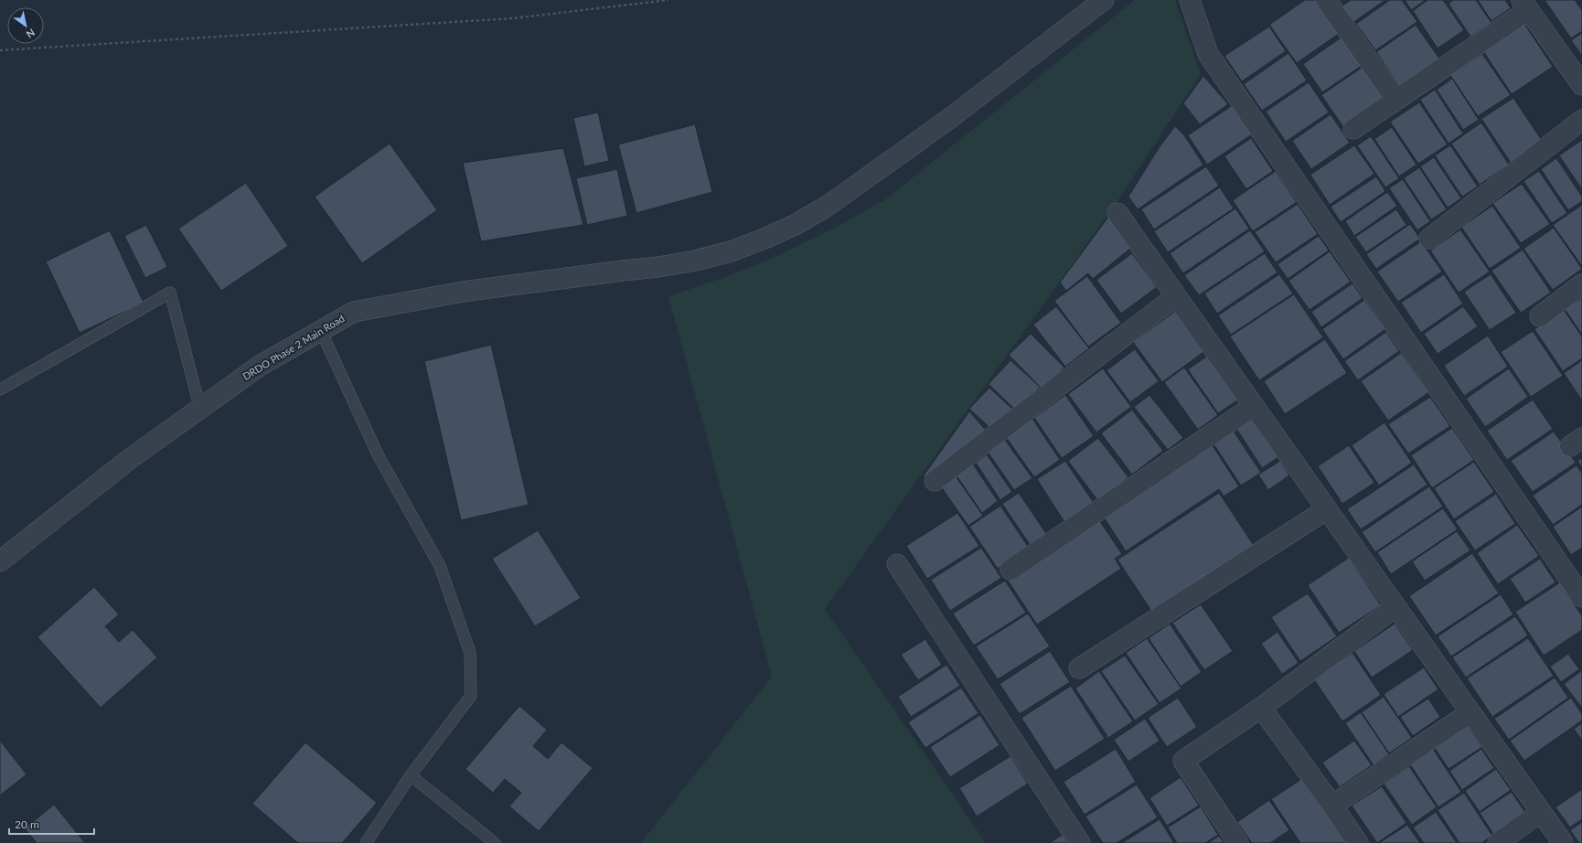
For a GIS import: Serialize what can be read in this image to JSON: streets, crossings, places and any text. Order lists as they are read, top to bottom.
{
  "streets": {
    "street": ["DRDO Phase 2 Main Road"]
  },
  "scale_bar": "20 m",
  "north": "bottom right"
}
